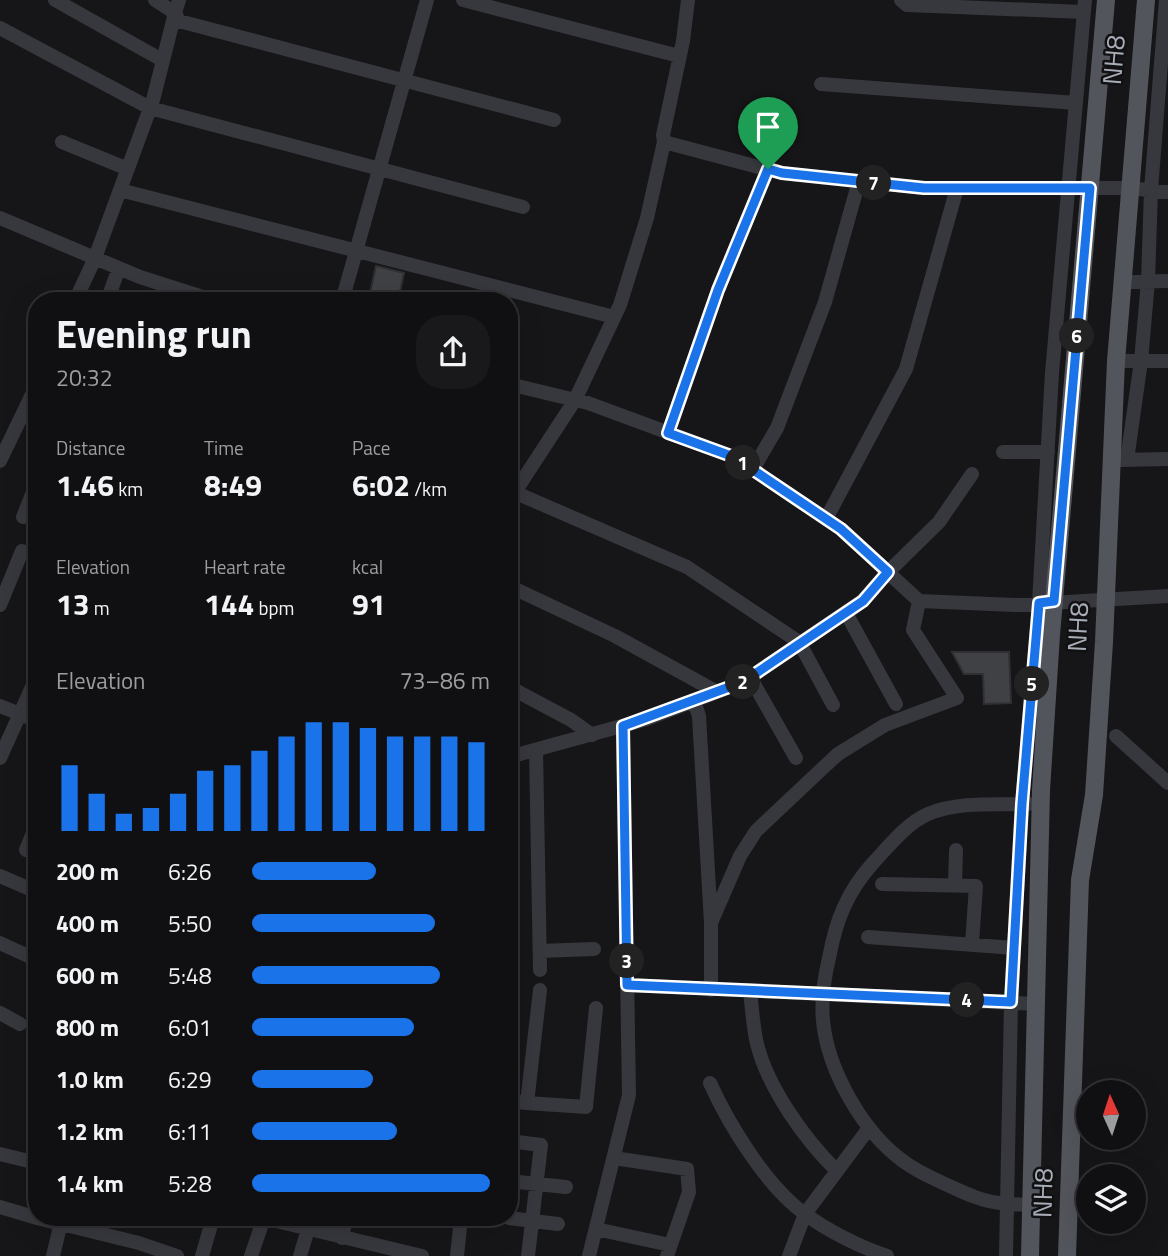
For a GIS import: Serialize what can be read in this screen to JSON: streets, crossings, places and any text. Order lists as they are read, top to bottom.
{
  "streets": {
    "main road": ["NH8"]
  },
  "north": "top",
  "page": {
    "pins": [
      "7",
      "6",
      "1",
      "2",
      "5",
      "3",
      "4"
    ],
    "heading": ["Evening run", "20:32"],
    "stats": [
      ["Distance", "1.46 km"],
      ["Time", "8:49"],
      ["Pace", "6:02 /km"],
      ["Elevation", "13 m"],
      ["Heart rate", "144 bpm"],
      ["kcal", "91"]
    ],
    "chart": ["Elevation", "73–86 m"],
    "list": [
      {
        "name": "200 m",
        "note": "6:26"
      },
      {
        "name": "400 m",
        "note": "5:50"
      },
      {
        "name": "600 m",
        "note": "5:48"
      },
      {
        "name": "800 m",
        "note": "6:01"
      },
      {
        "name": "1.0 km",
        "note": "6:29"
      },
      {
        "name": "1.2 km",
        "note": "6:11"
      },
      {
        "name": "1.4 km",
        "note": "5:28"
      }
    ]
  }
}
